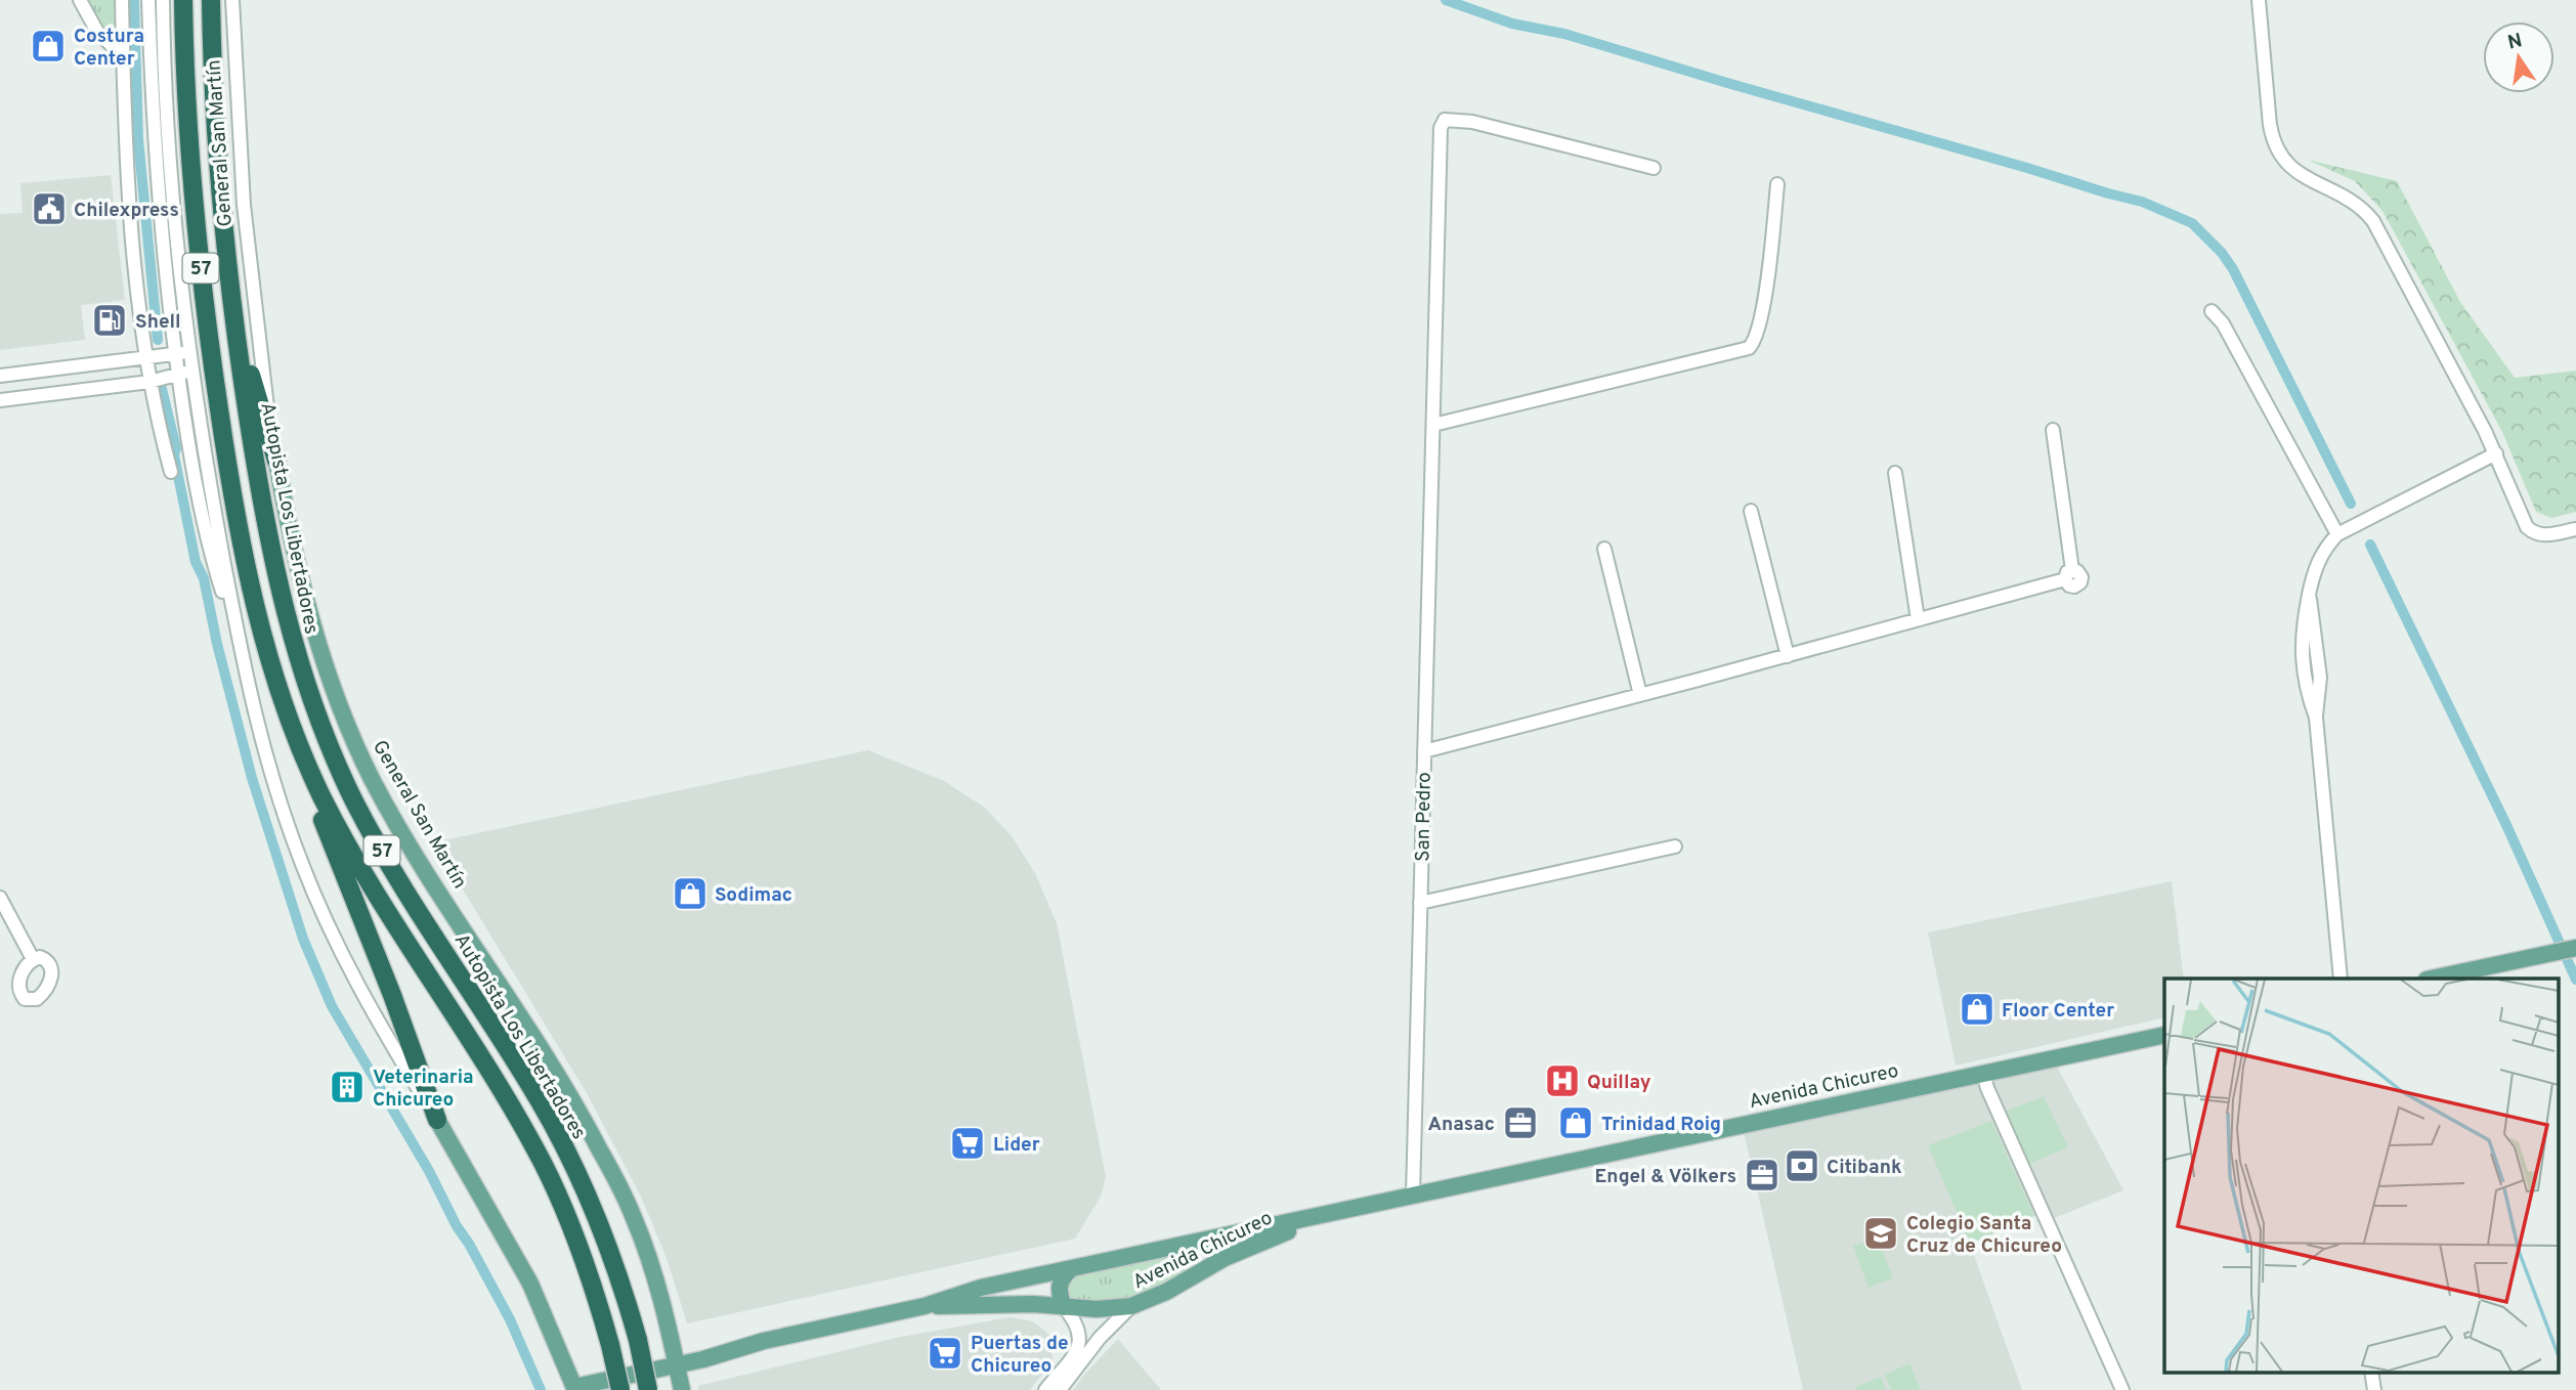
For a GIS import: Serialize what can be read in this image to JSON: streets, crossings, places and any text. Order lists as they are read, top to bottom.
{
  "streets": {
    "highway": ["57", "Autopista Los Libertadores"],
    "main road": ["General San Martín", "Avenida Chicureo"],
    "street": ["San Pedro"]
  },
  "crossings": [
    ["General San Martín", "Avenida Chicureo"],
    ["San Pedro", "Avenida Chicureo"]
  ],
  "places": {
    "shop": [
      "Costura Center",
      "Sodimac",
      "Floor Center",
      "Trinidad Roig"
    ],
    "public building": ["Chilexpress"],
    "fuel station": ["Shell"],
    "hospital": ["Quillay"],
    "building": ["Veterinaria Chicureo"],
    "office": ["Anasac", "Engel & Völkers"],
    "supermarket": ["Lider", "Puertas de Chicureo"],
    "bank": ["Citibank"],
    "school or university": ["Colegio Santa Cruz de Chicureo"]
  },
  "north": "top"
}
